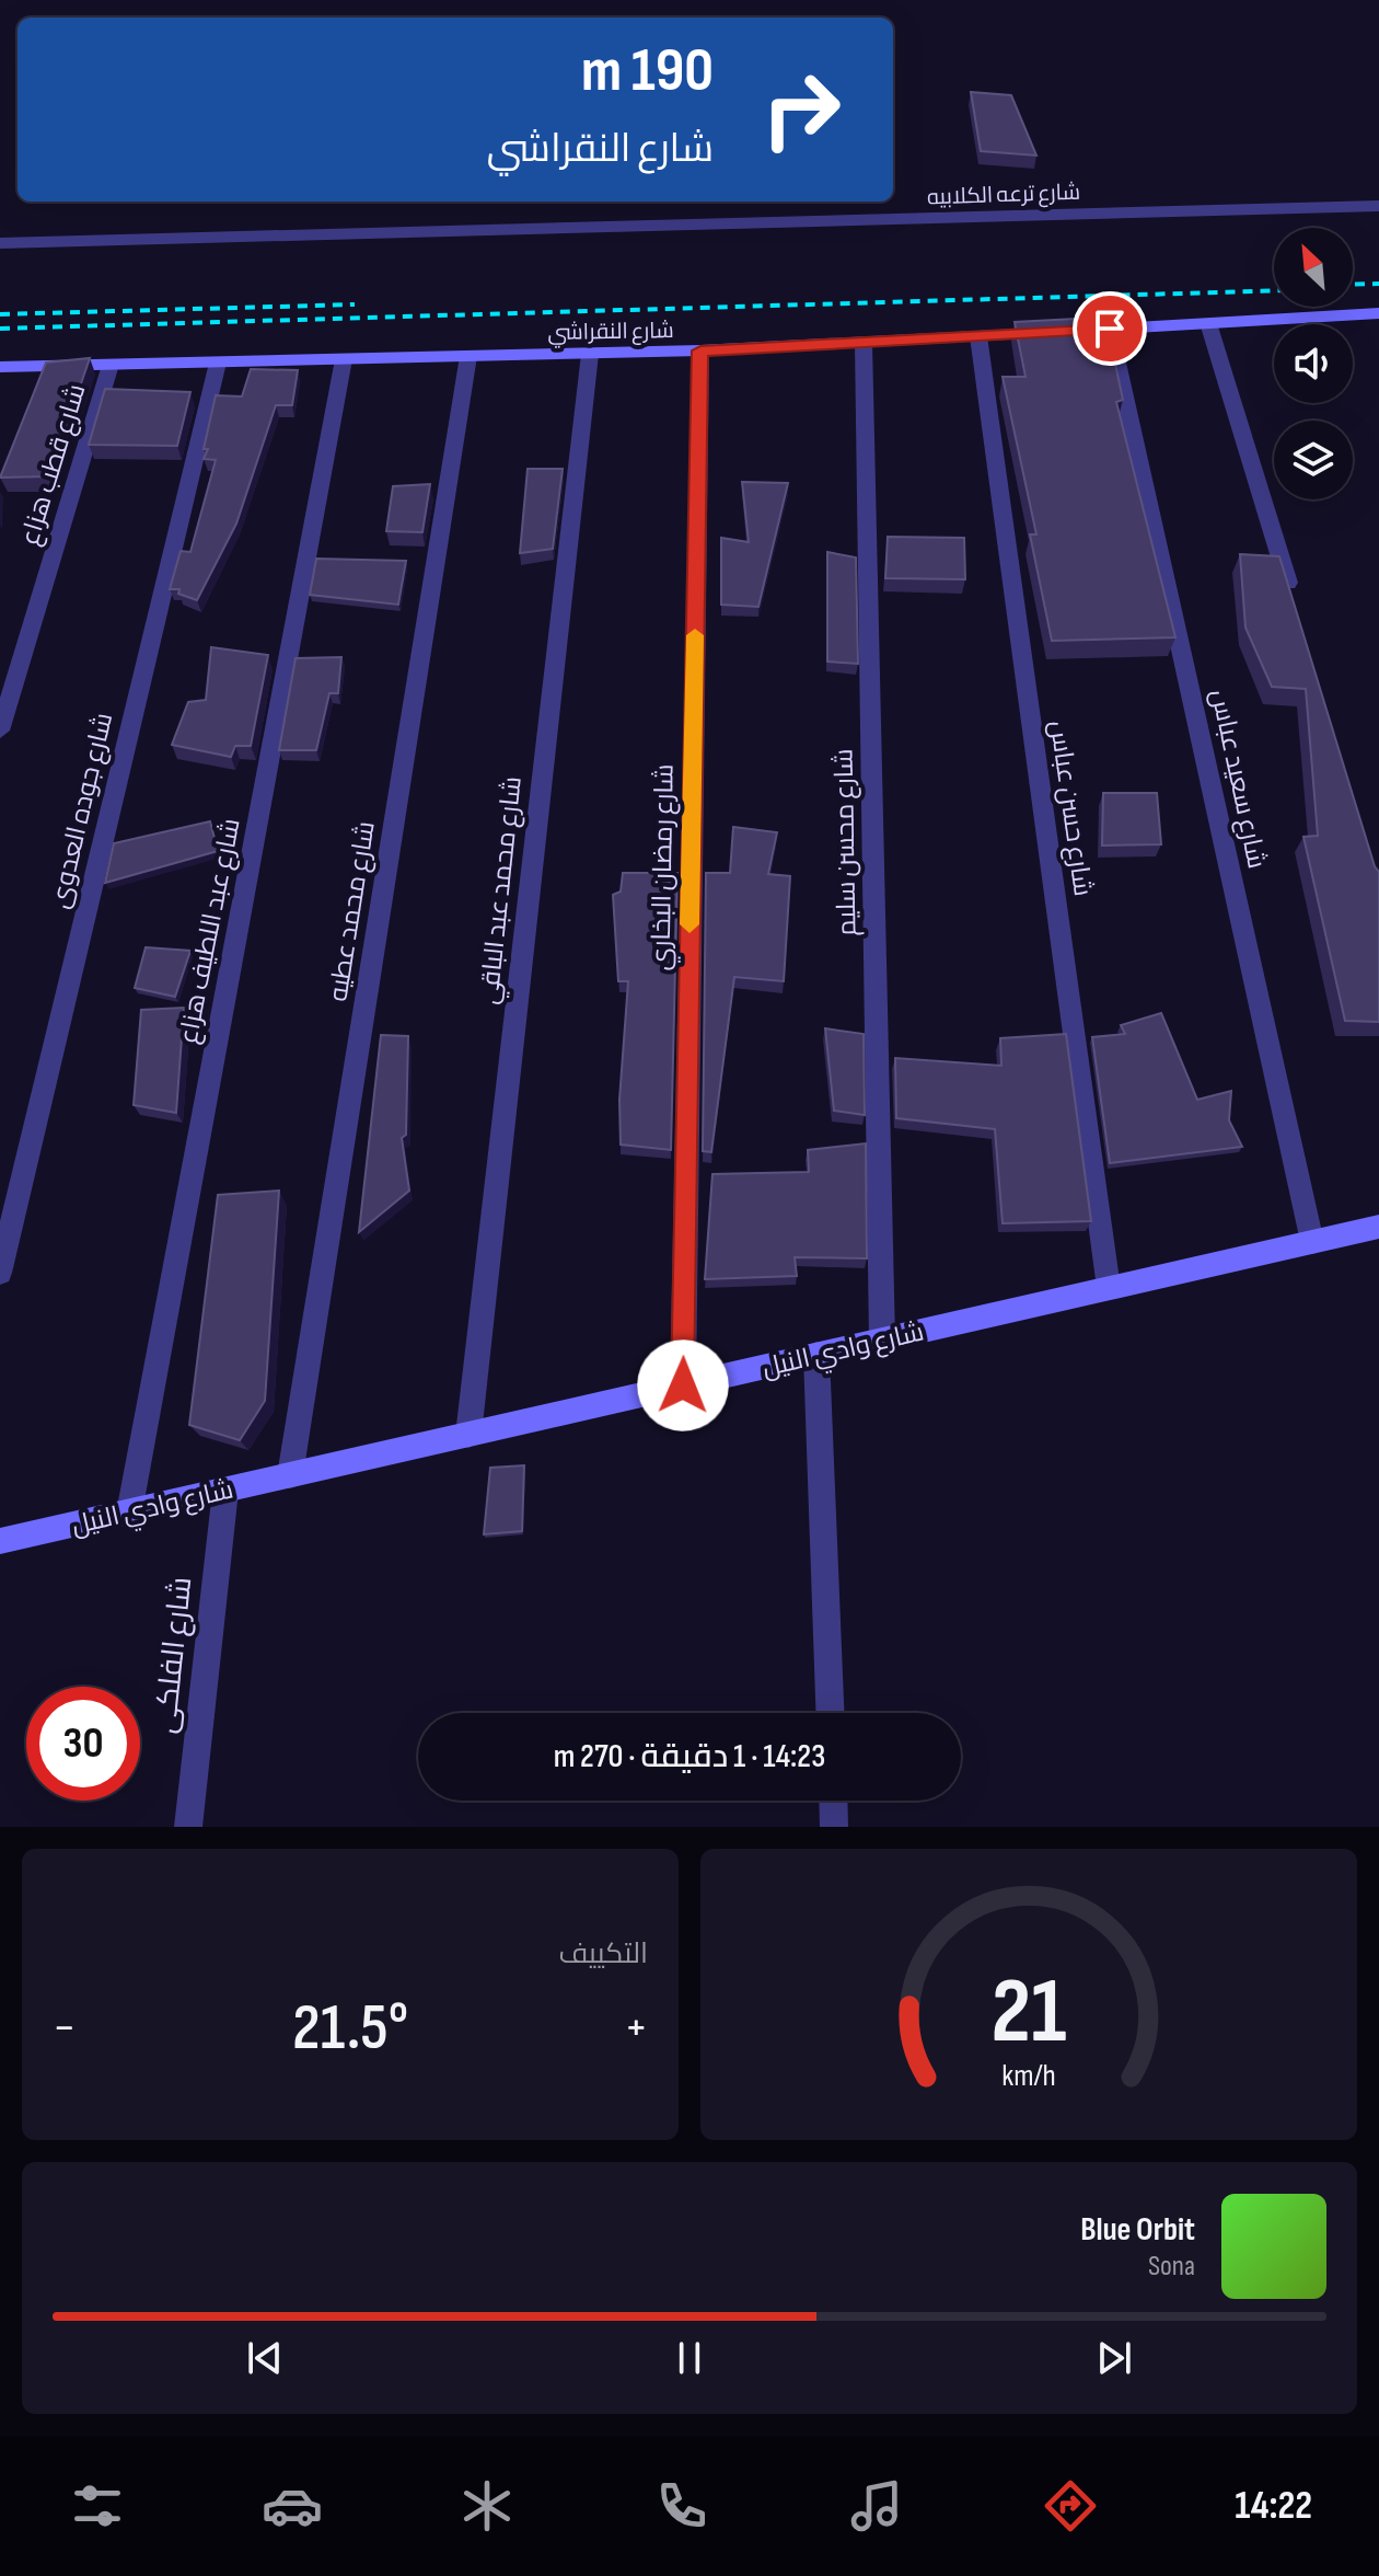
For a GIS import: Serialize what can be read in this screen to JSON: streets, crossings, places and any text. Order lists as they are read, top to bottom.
{
  "streets": {
    "street": [
      "شارع ترعه الكلابيه",
      "شارع النقراشي",
      "شارع قطب هزاع",
      "شارع سعيد عباس",
      "شارع حسن عباس",
      "شارع جوده العدوى",
      "شارع محسن سليم",
      "شارع رمضان البخاري",
      "شارع محمد عبد الباقي",
      "شارع محمد عطيه",
      "شارع عبد اللطيف هزاع",
      "شارع وادي النيل",
      "شارع الفلكى"
    ]
  },
  "crossings": [
    ["شارع النقراشي", "شارع قطب هزاع"],
    ["شارع النقراشي", "شارع سعيد عباس"],
    ["شارع النقراشي", "شارع حسن عباس"],
    ["شارع النقراشي", "شارع جوده العدوى"],
    ["شارع النقراشي", "شارع محسن سليم"],
    ["شارع النقراشي", "شارع رمضان البخاري"],
    ["شارع النقراشي", "شارع محمد عبد الباقي"],
    ["شارع النقراشي", "شارع محمد عطيه"],
    ["شارع النقراشي", "شارع عبد اللطيف هزاع"],
    ["شارع سعيد عباس", "شارع وادي النيل"],
    ["شارع حسن عباس", "شارع وادي النيل"],
    ["شارع محسن سليم", "شارع وادي النيل"],
    ["شارع رمضان البخاري", "شارع وادي النيل"],
    ["شارع محمد عبد الباقي", "شارع وادي النيل"],
    ["شارع محمد عطيه", "شارع وادي النيل"],
    ["شارع عبد اللطيف هزاع", "شارع وادي النيل"],
    ["شارع وادي النيل", "شارع الفلكى"]
  ],
  "north": "top left",
  "page": {
    "turn": ["190 m", "شارع النقراشي"],
    "limit": "30",
    "trip": "14:23 · 1 دقيقة · 270 m",
    "tile": "التكييف",
    "heat": ["−", "21.5°", "+"],
    "song": ["Blue Orbit", "Sona"],
    "tabs": "14:22",
    "gauge": ["21", "km/h"]
  }
}
